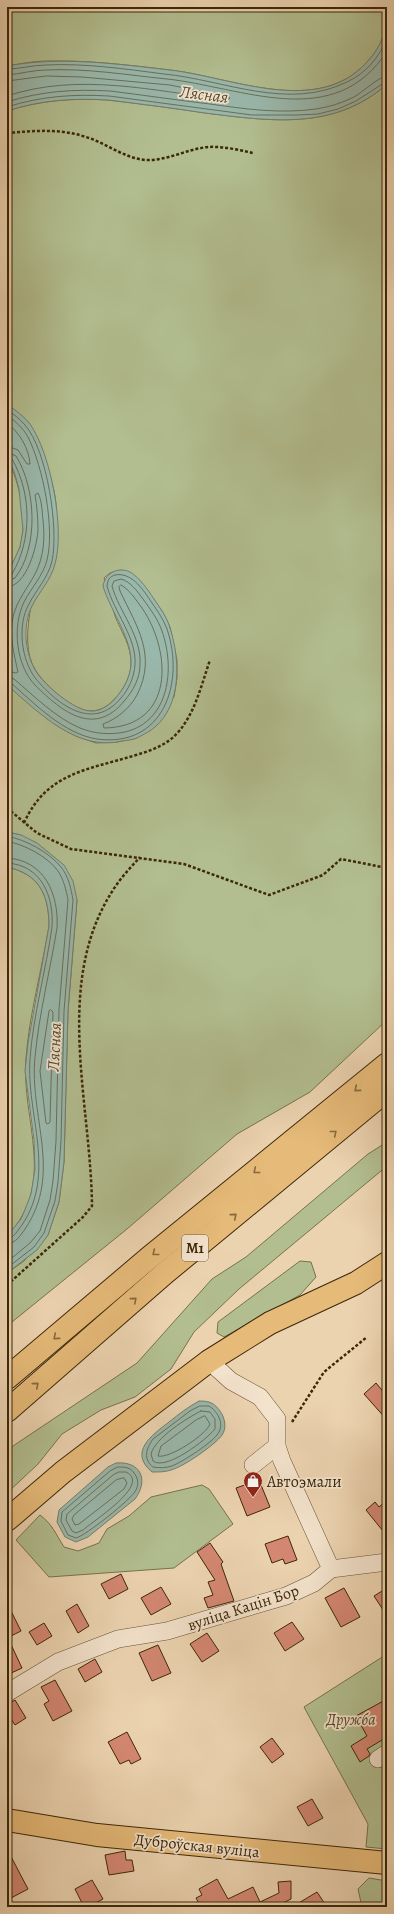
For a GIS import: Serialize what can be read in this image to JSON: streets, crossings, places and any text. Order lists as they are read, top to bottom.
{
  "streets": {
    "main road": ["М1", "Дуброўская вуліца"],
    "street": ["вуліца Кацін Бор"]
  },
  "water": ["Лясная"],
  "parks": ["Дружба"],
  "places": {
    "shop": ["Автоэмали"]
  }
}
